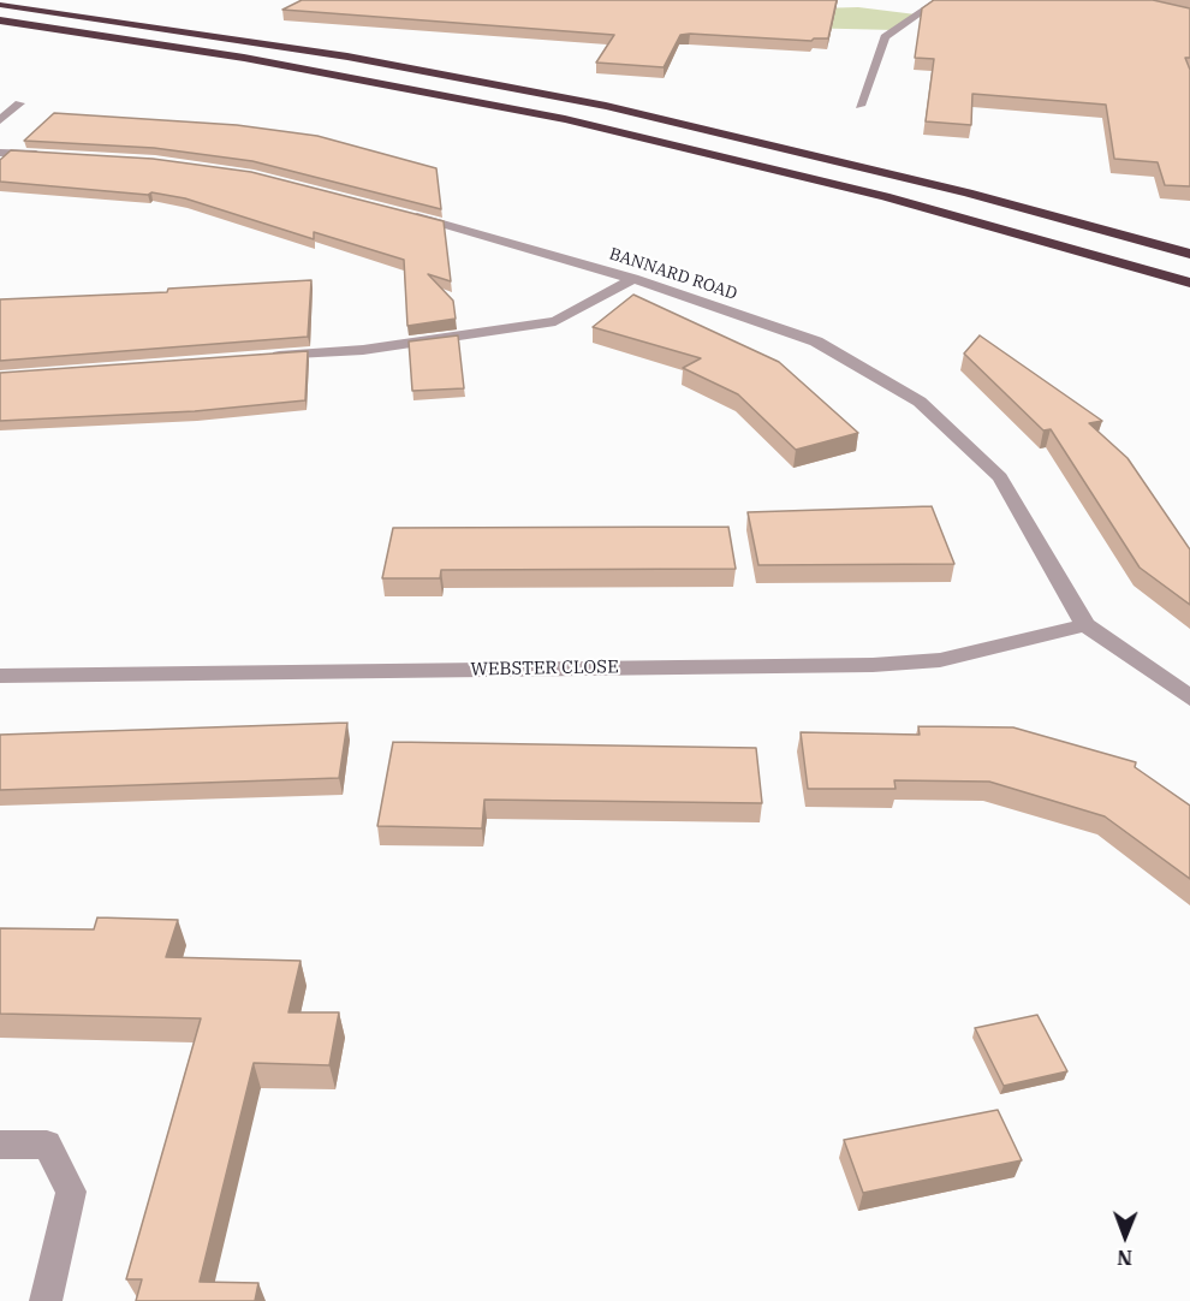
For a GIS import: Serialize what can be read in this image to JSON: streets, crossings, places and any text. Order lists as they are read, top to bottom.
{
  "streets": {
    "street": ["BANNARD ROAD", "WEBSTER CLOSE"]
  },
  "crossings": [
    ["BANNARD ROAD", "WEBSTER CLOSE"]
  ],
  "north": "bottom"
}
